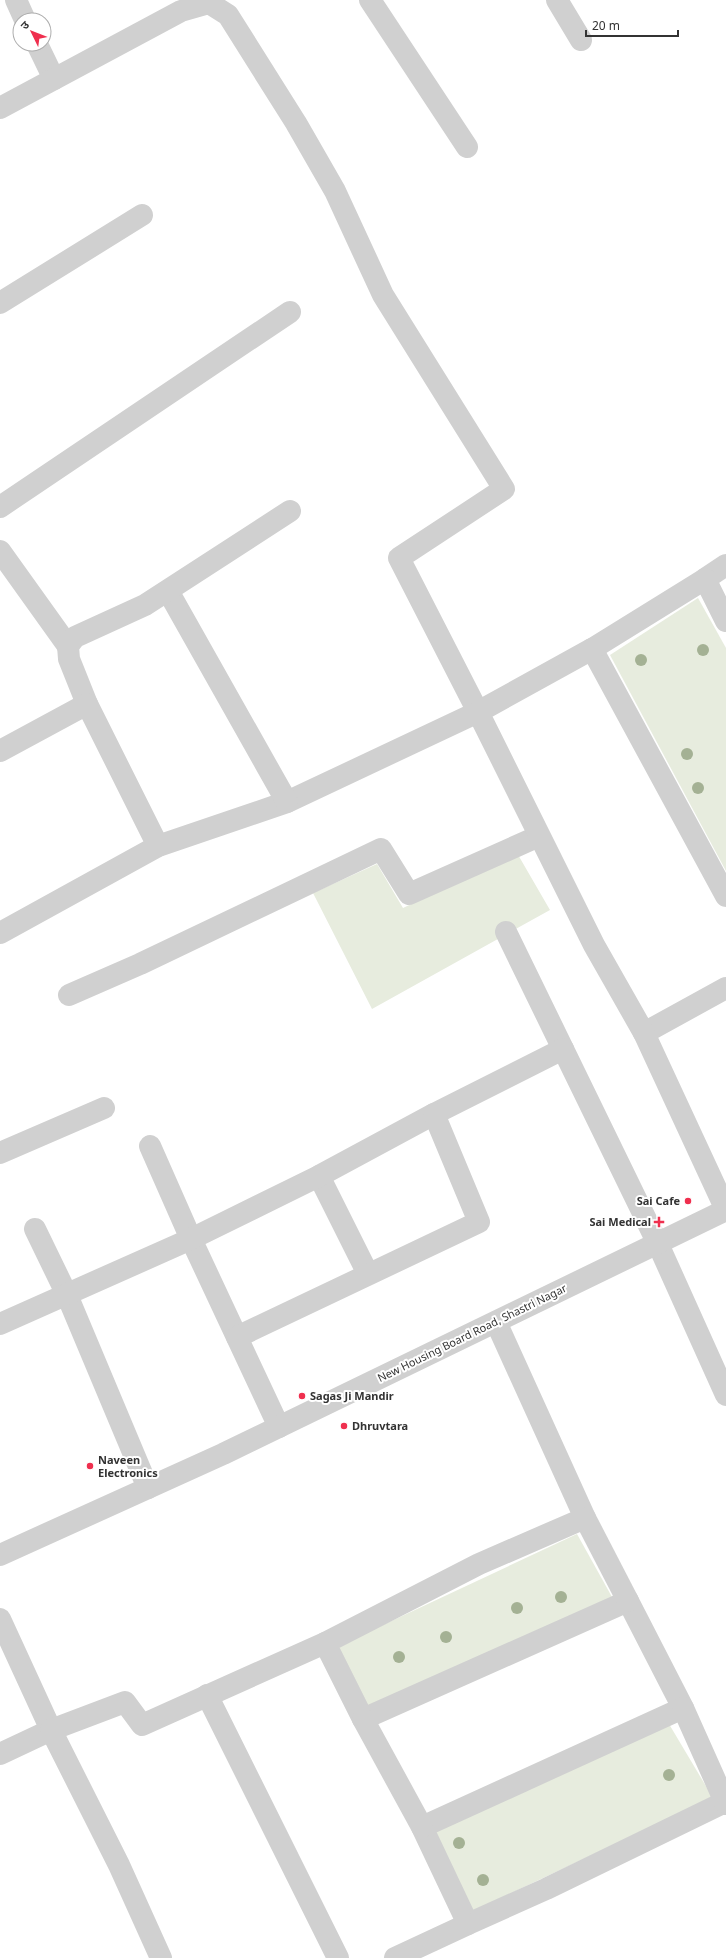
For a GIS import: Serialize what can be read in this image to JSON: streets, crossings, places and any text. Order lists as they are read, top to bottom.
{
  "streets": {
    "street": ["New Housing Board Road, Shastri Nagar"]
  },
  "places": {
    "other": [
      "Sai Cafe",
      "Sagas Ji Mandir",
      "Dhruvtara",
      "Naveen Electronics"
    ],
    "health": ["Sai Medical"]
  },
  "scale_bar": "20 m",
  "north": "top left"
}
